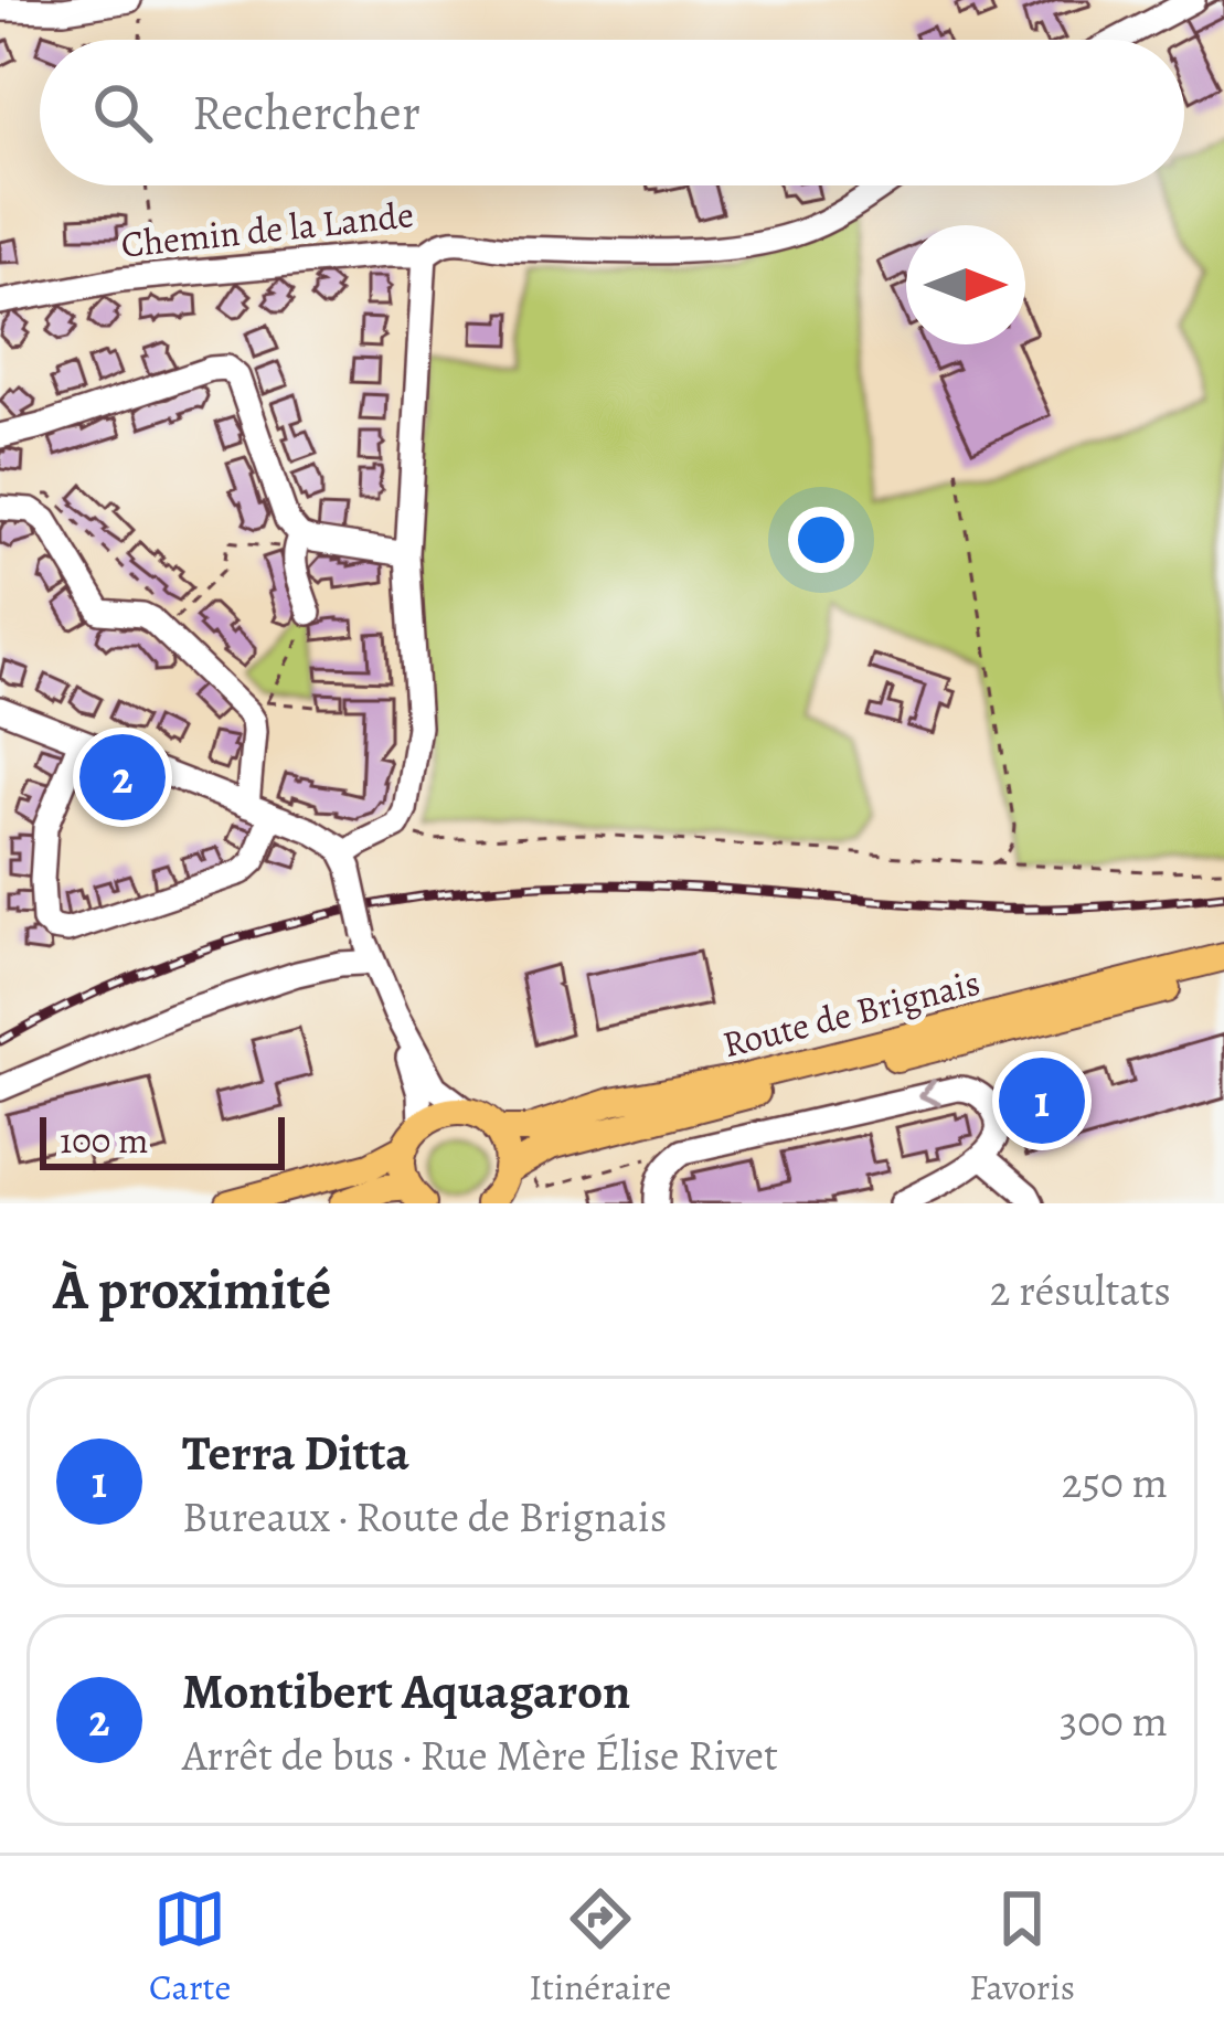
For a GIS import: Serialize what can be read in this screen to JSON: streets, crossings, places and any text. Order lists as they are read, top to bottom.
{
  "streets": {
    "main road": ["Route de Brignais"],
    "street": ["Chemin de la Lande"]
  },
  "scale_bar": "100 m",
  "north": "right",
  "page": {
    "search": "Rechercher",
    "pins": ["2", "1"],
    "scale": "100 m",
    "heading": ["À proximité", "2 résultats"],
    "list": [
      {
        "mark": "1",
        "name": "Terra Ditta",
        "note": "Bureaux · Route de Brignais",
        "value": "250 m"
      },
      {
        "mark": "2",
        "name": "Montibert Aquagaron",
        "note": "Arrêt de bus · Rue Mère Élise Rivet",
        "value": "300 m"
      }
    ],
    "nav": ["Carte", "Itinéraire", "Favoris"]
  }
}
